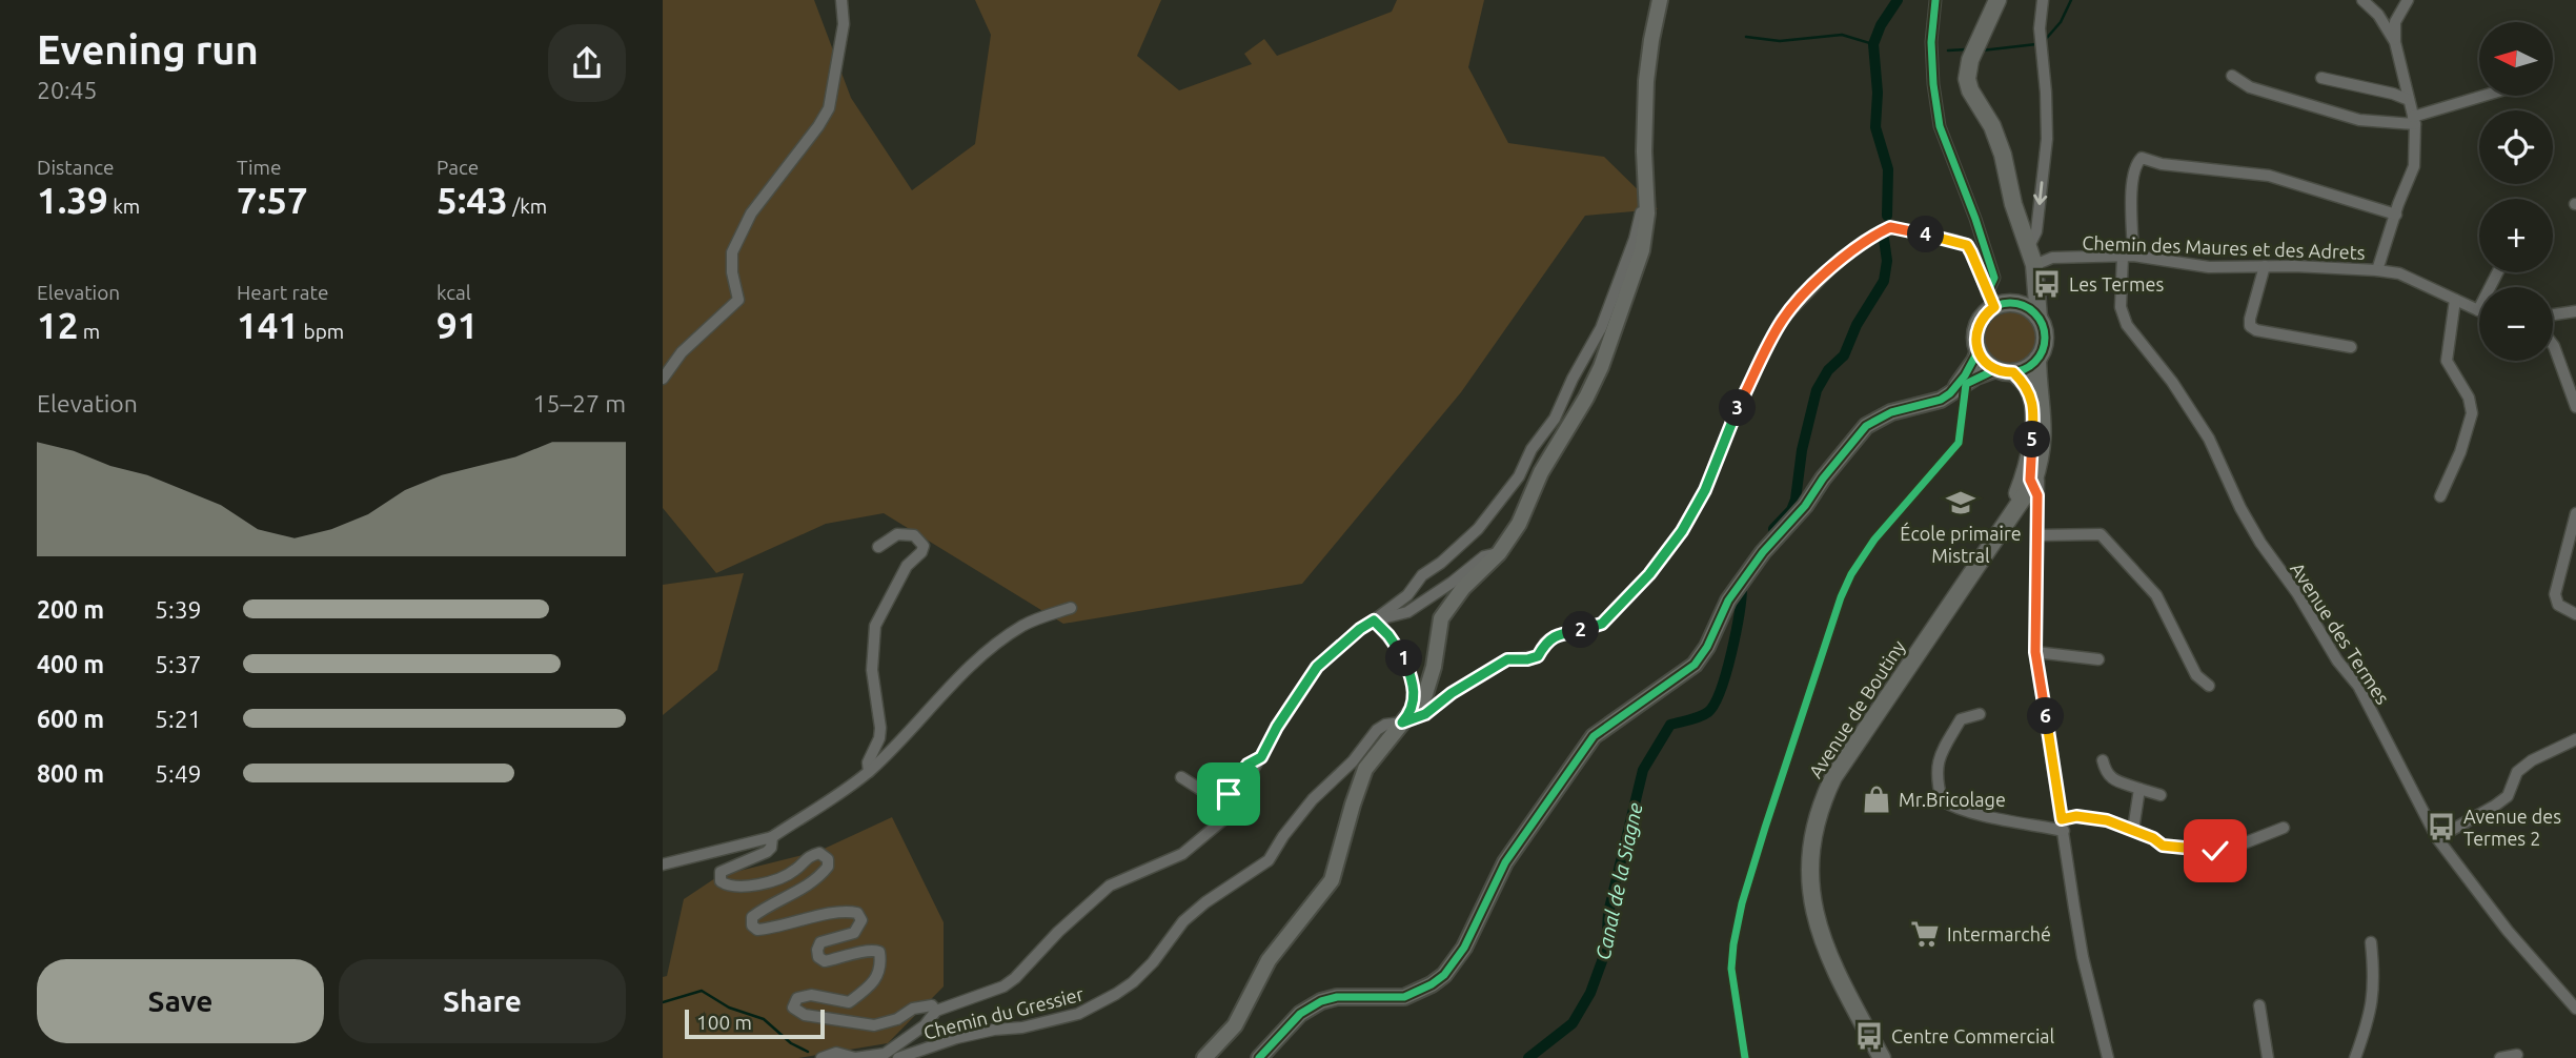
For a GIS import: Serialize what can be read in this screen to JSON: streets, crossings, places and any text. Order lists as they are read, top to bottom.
{
  "streets": {
    "main road": ["Avenue de Boutiny"],
    "street": ["Chemin des Maures et des Adrets", "Avenue des Termes", "Chemin du Gressier"]
  },
  "crossings": [
    ["Chemin des Maures et des Adrets", "Avenue des Termes"],
    ["Avenue de Boutiny", "Chemin du Gressier"]
  ],
  "water": ["Canal de la Siagne"],
  "places": {
    "bus stop": ["Les Termes", "Avenue des Termes 2", "Centre Commercial"],
    "school or university": ["École primaire Mistral"],
    "shop": ["Mr.Bricolage"],
    "supermarket": ["Intermarché"]
  },
  "scale_bar": "100 m",
  "north": "left",
  "page": {
    "heading": ["Evening run", "20:45"],
    "map_buttons": ["+", "−"],
    "stats": [
      ["Distance", "1.39 km"],
      ["Time", "7:57"],
      ["Pace", "5:43 /km"],
      ["Elevation", "12 m"],
      ["Heart rate", "141 bpm"],
      ["kcal", "91"]
    ],
    "pins": [
      "4",
      "3",
      "5",
      "2",
      "1",
      "6"
    ],
    "chart": ["Elevation", "15–27 m"],
    "list": [
      {
        "name": "200 m",
        "note": "5:39"
      },
      {
        "name": "400 m",
        "note": "5:37"
      },
      {
        "name": "600 m",
        "note": "5:21"
      },
      {
        "name": "800 m",
        "note": "5:49"
      }
    ],
    "buttons": ["Save", "Share"],
    "scale": "100 m"
  }
}
